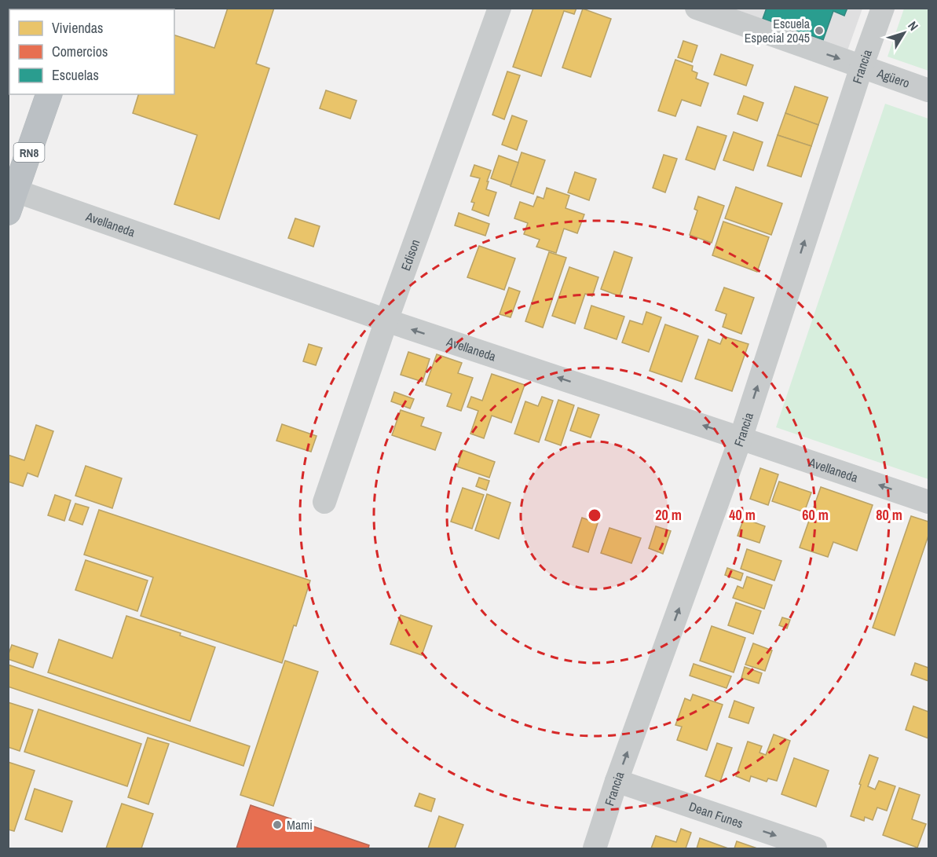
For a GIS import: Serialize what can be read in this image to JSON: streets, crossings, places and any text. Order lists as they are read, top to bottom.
{
  "streets": {
    "highway": ["RN8"],
    "street": [
      "Francia",
      "Agüero",
      "Avellaneda",
      "Edison",
      "Dean Funes"
    ]
  },
  "crossings": [
    ["Francia", "Agüero"],
    ["Francia", "Avellaneda"],
    ["Francia", "Dean Funes"],
    ["RN8", "Avellaneda"],
    ["Avellaneda", "Edison"]
  ],
  "one_way": [
    "Francia",
    "Agüero",
    "Avellaneda",
    "Dean Funes"
  ],
  "places": ["Escuela Especial 2045", "Mami"],
  "legend": ["Viviendas", "Comercios", "Escuelas"],
  "north": "top right",
  "rings": [
    "20 m",
    "40 m",
    "60 m",
    "80 m"
  ]
}
